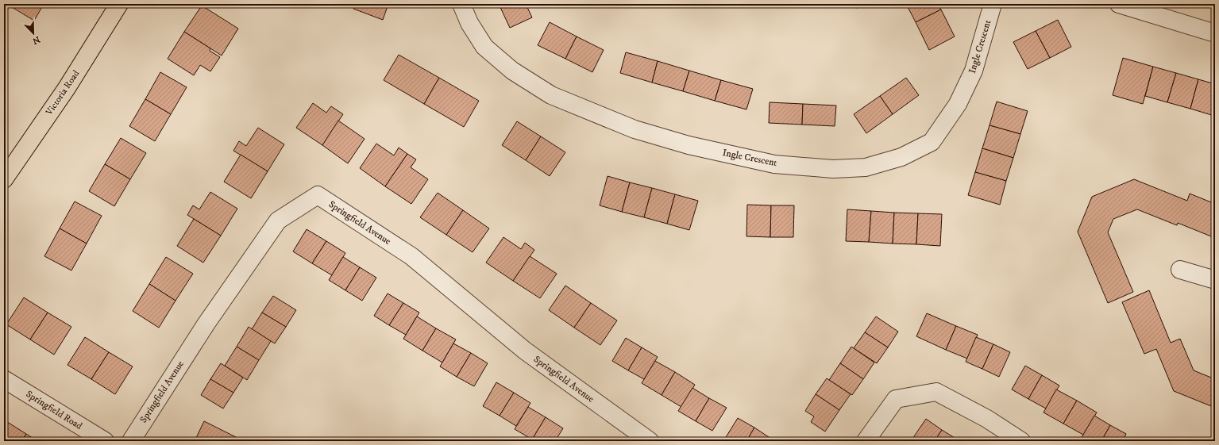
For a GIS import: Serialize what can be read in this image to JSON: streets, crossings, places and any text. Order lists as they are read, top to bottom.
{
  "streets": {
    "main road": ["Victoria Road"],
    "street": ["Ingle Crescent", "Springfield Avenue", "Springfield Road"]
  },
  "north": "bottom right"
}
